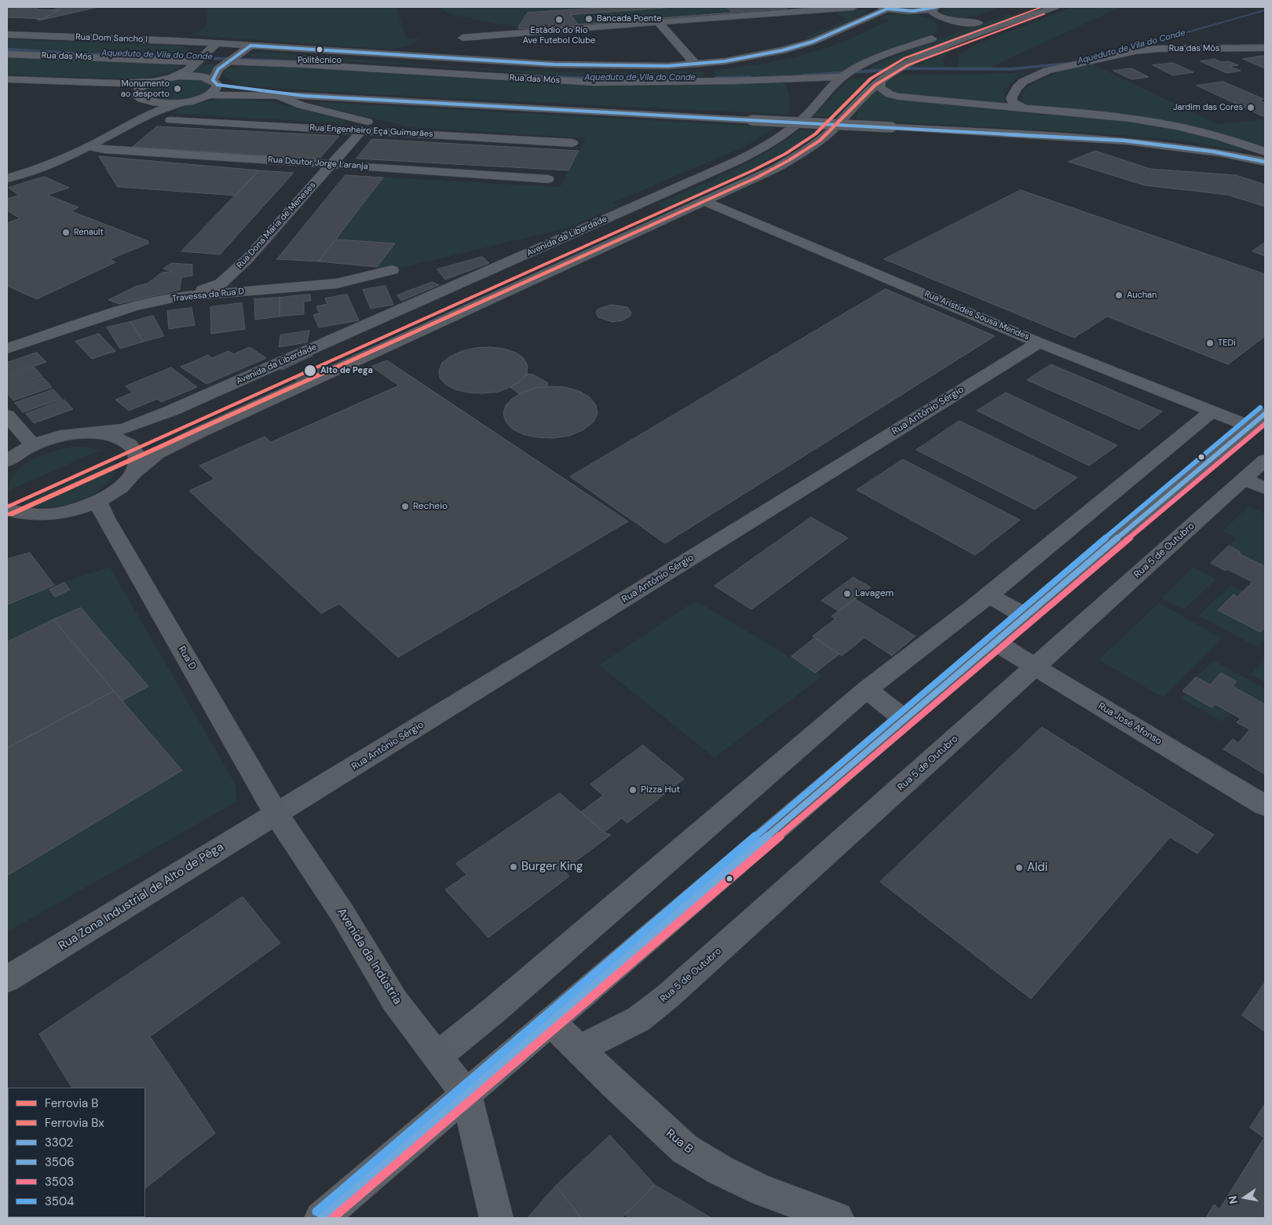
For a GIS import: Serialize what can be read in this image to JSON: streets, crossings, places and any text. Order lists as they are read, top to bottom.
{
  "streets": {
    "street": [
      "Rua Dom Sancho I",
      "Rua das Mós",
      "Rua Engenheiro Eça Guimarães",
      "Rua Doutor Jorge Laranja",
      "Rua Dona Maria de Meneses",
      "Avenida da Liberdade",
      "Travessa da Rua D",
      "Rua Aristides Sousa Mendes",
      "Rua António Sérgio",
      "Rua 5 de Outubro",
      "Rua D",
      "Rua José Afonso",
      "Rua Zona Industrial de Alto de Pêga",
      "Avenida da Indústria",
      "Rua B"
    ]
  },
  "crossings": [
    ["Rua Dom Sancho I", "Avenida da Liberdade"],
    ["Rua das Mós", "Avenida da Liberdade"],
    ["Rua Engenheiro Eça Guimarães", "Rua Dona Maria de Meneses"],
    ["Rua Doutor Jorge Laranja", "Rua Dona Maria de Meneses"],
    ["Rua Dona Maria de Meneses", "Travessa da Rua D"],
    ["Rua Aristides Sousa Mendes", "Rua António Sérgio"],
    ["Rua António Sérgio", "Rua D"],
    ["Rua António Sérgio", "Rua Zona Industrial de Alto de Pêga"],
    ["Rua António Sérgio", "Avenida da Indústria"],
    ["Rua 5 de Outubro", "Rua José Afonso"],
    ["Rua 5 de Outubro", "Rua B"],
    ["Rua D", "Rua Zona Industrial de Alto de Pêga"],
    ["Rua D", "Avenida da Indústria"],
    ["Rua Zona Industrial de Alto de Pêga", "Avenida da Indústria"]
  ],
  "water": ["Aqueduto de Vila do Conde"],
  "places": [
    "Bancada Poente",
    "Estádio do Rio Ave Futebol Clube",
    "Politécnico",
    "Monumento ao desporto",
    "Jardim das Cores",
    "Renault",
    "Auchan",
    "TEDi",
    "Alto de Pega",
    "Recheio",
    "Lavagem",
    "Pizza Hut",
    "Burger King",
    "Aldi"
  ],
  "lines": [
    "rail line B",
    "transit line 3506",
    "rail line Bx",
    "transit line 3504",
    "transit line 3302",
    "transit line 3503"
  ],
  "legend": [
    "Ferrovia B",
    "Ferrovia Bx",
    "3302",
    "3506",
    "3503",
    "3504"
  ],
  "north": "left"
}
